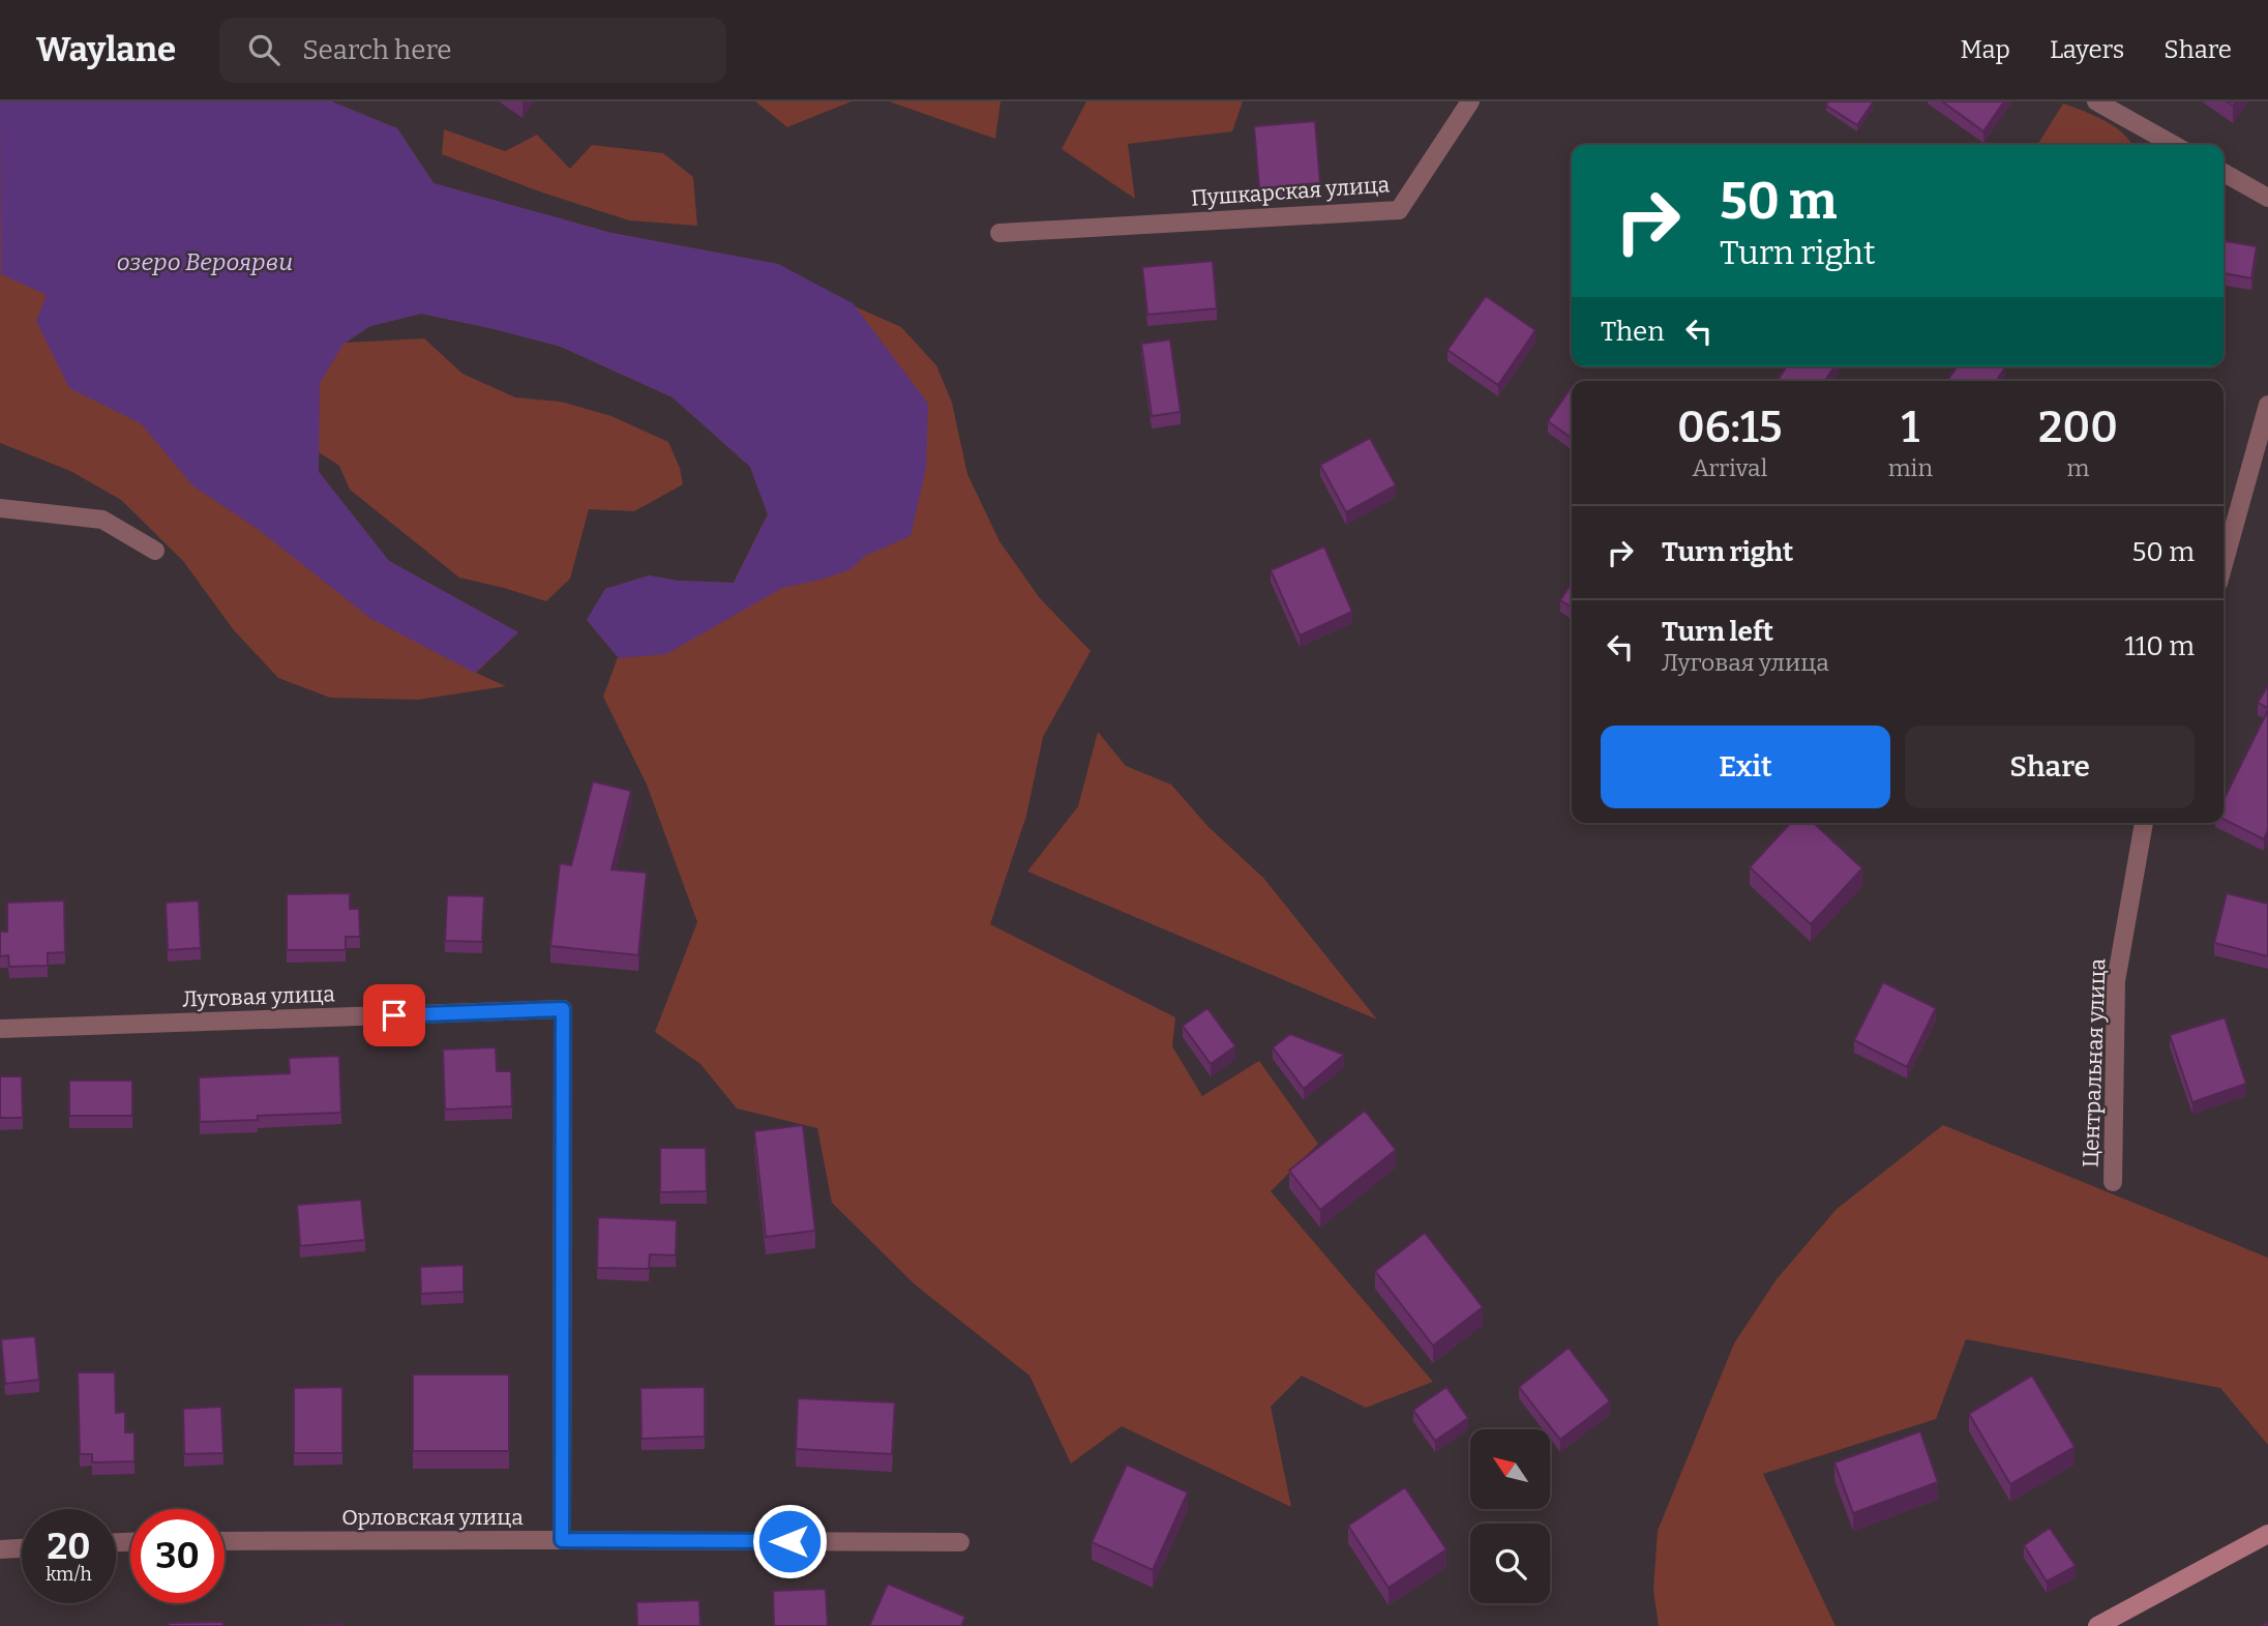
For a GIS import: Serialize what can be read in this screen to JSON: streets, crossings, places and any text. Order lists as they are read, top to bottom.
{
  "streets": {
    "street": [
      "Пушкарская улица",
      "Луговая улица",
      "Центральная улица",
      "Орловская улица"
    ]
  },
  "crossings": [
    ["Луговая улица", "Орловская улица"]
  ],
  "water": ["озеро Вероярви"],
  "north": "top left",
  "page": {
    "header": "Waylane",
    "search": "Search here",
    "nav": ["Map", "Layers", "Share"],
    "turn": ["50 m", "Turn right"],
    "then": "Then",
    "eta": [
      "06:15",
      "Arrival",
      "1",
      "min",
      "200",
      "m"
    ],
    "list": [
      {
        "name": "Turn right",
        "value": "50 m"
      },
      {
        "name": "Turn left",
        "note": "Луговая улица",
        "value": "110 m"
      }
    ],
    "buttons": ["Exit", "Share"],
    "speed": "20 km/h",
    "limit": "30"
  }
}
